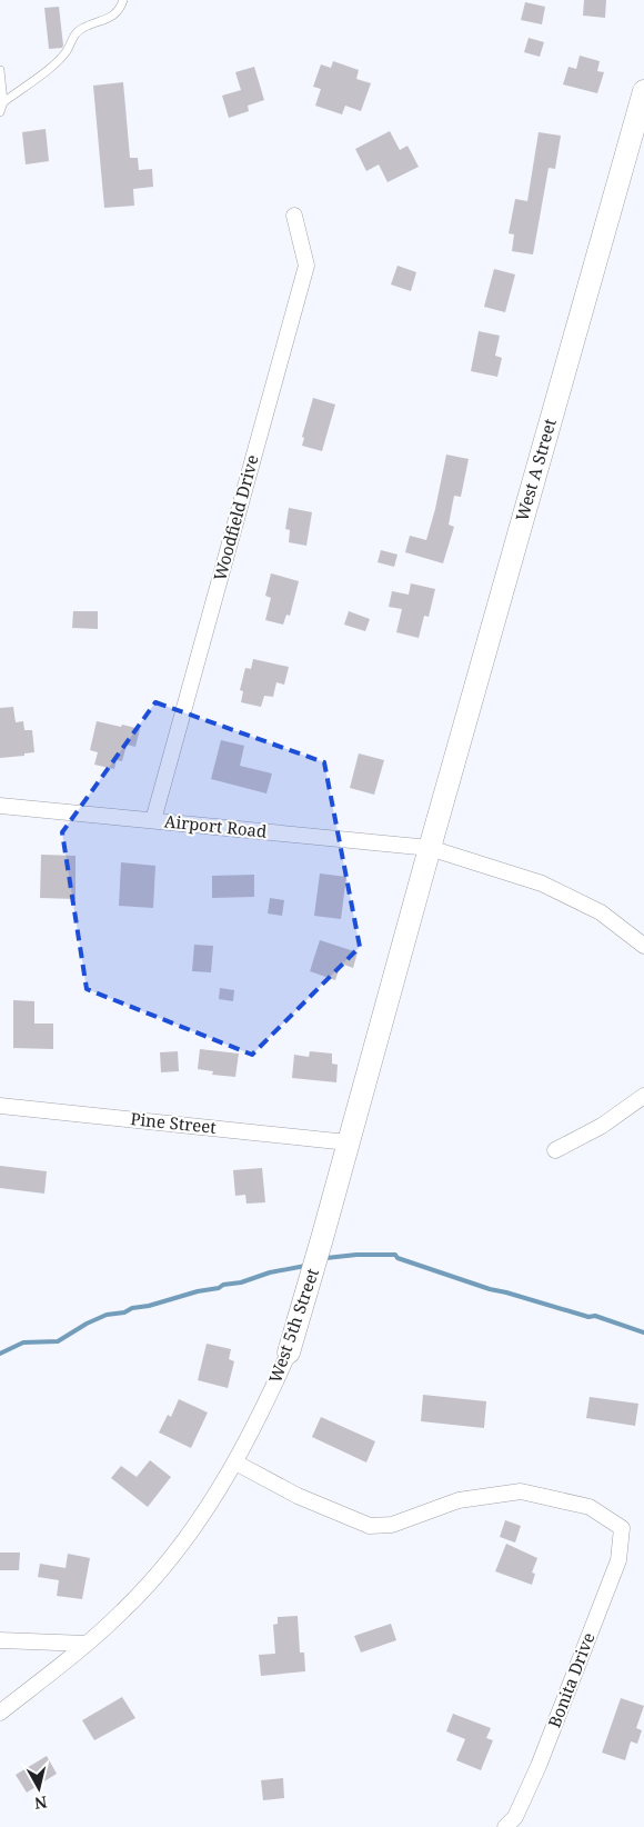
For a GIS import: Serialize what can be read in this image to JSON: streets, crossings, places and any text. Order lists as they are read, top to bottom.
{
  "streets": {
    "street": [
      "West A Street",
      "Woodfield Drive",
      "Airport Road",
      "Pine Street",
      "West 5th Street",
      "Bonita Drive"
    ]
  },
  "crossings": [
    ["West A Street", "Airport Road"],
    ["West A Street", "West 5th Street"],
    ["Woodfield Drive", "Airport Road"],
    ["Airport Road", "West 5th Street"],
    ["Pine Street", "West 5th Street"],
    ["West 5th Street", "Bonita Drive"]
  ],
  "north": "bottom"
}
